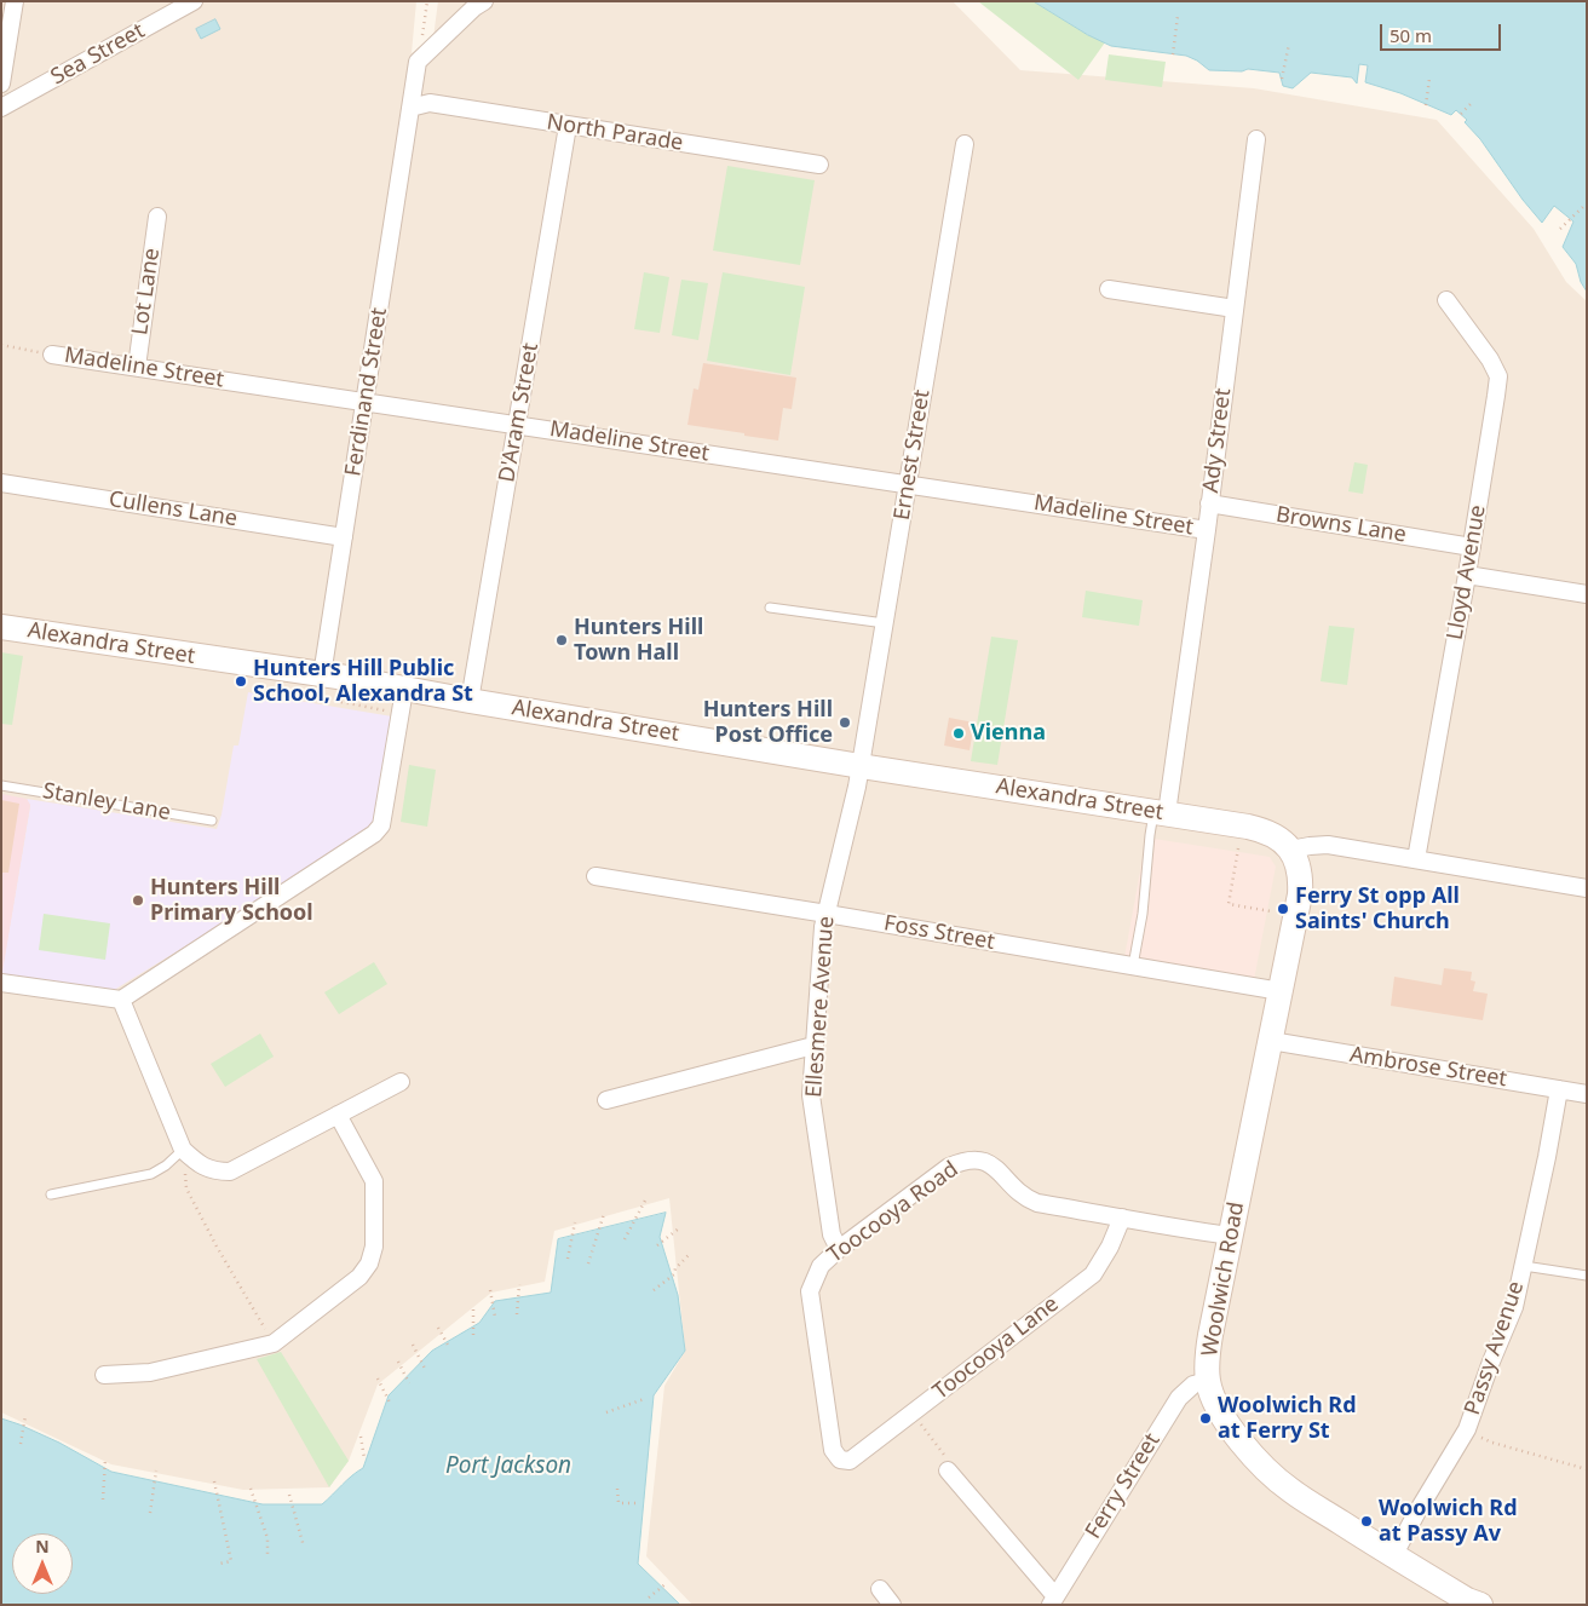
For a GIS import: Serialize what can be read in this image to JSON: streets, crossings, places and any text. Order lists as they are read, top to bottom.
{
  "streets": {
    "street": [
      "Sea Street",
      "North Parade",
      "Lot Lane",
      "Madeline Street",
      "Ferdinand Street",
      "D'Aram Street",
      "Ady Street",
      "Ernest Street",
      "Cullens Lane",
      "Browns Lane",
      "Lloyd Avenue",
      "Alexandra Street",
      "Foss Street",
      "Ellesmere Avenue",
      "Ambrose Street",
      "Toocooya Road",
      "Woolwich Road",
      "Toocooya Lane",
      "Passy Avenue",
      "Ferry Street"
    ],
    "lane": ["Stanley Lane"]
  },
  "crossings": [
    ["North Parade", "Ferdinand Street"],
    ["North Parade", "D'Aram Street"],
    ["Lot Lane", "Madeline Street"],
    ["Madeline Street", "Ferdinand Street"],
    ["Madeline Street", "D'Aram Street"],
    ["Madeline Street", "Ady Street"],
    ["Madeline Street", "Ernest Street"],
    ["Ferdinand Street", "Cullens Lane"],
    ["Ferdinand Street", "Alexandra Street"],
    ["D'Aram Street", "Alexandra Street"],
    ["Ady Street", "Browns Lane"],
    ["Ady Street", "Alexandra Street"],
    ["Ernest Street", "Alexandra Street"],
    ["Ernest Street", "Ellesmere Avenue"],
    ["Browns Lane", "Lloyd Avenue"],
    ["Alexandra Street", "Ellesmere Avenue"],
    ["Alexandra Street", "Woolwich Road"],
    ["Foss Street", "Ellesmere Avenue"],
    ["Foss Street", "Woolwich Road"],
    ["Ellesmere Avenue", "Toocooya Road"],
    ["Ambrose Street", "Woolwich Road"],
    ["Ambrose Street", "Passy Avenue"],
    ["Toocooya Road", "Woolwich Road"],
    ["Toocooya Road", "Toocooya Lane"],
    ["Woolwich Road", "Passy Avenue"],
    ["Woolwich Road", "Ferry Street"]
  ],
  "water": ["Port Jackson"],
  "places": [
    "Hunters Hill Town Hall",
    "Hunters Hill Public School, Alexandra St",
    "Hunters Hill Post Office",
    "Vienna",
    "Hunters Hill Primary School",
    "Ferry St opp All Saints' Church",
    "Woolwich Rd at Ferry St",
    "Woolwich Rd at Passy Av"
  ],
  "scale_bar": "50 m",
  "north": "top"
}
